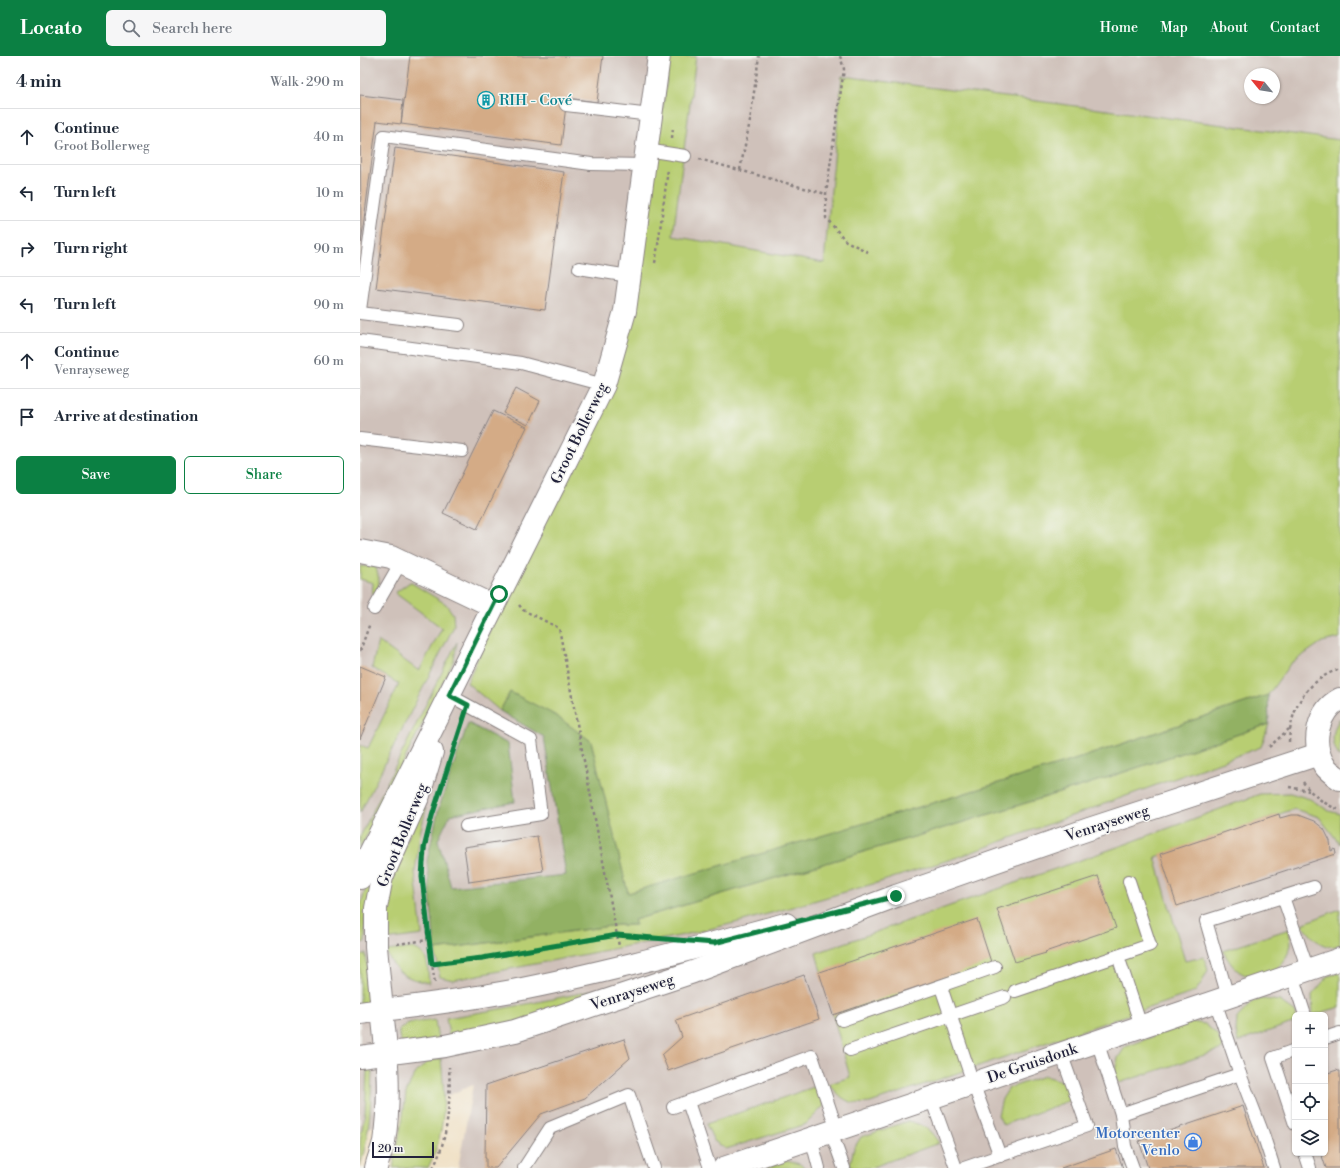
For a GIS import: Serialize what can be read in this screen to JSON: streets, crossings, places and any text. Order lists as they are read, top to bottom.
{
  "streets": {
    "street": ["Groot Bollerweg", "Venrayseweg", "De Gruisdonk"]
  },
  "crossings": [
    ["Groot Bollerweg", "Venrayseweg"]
  ],
  "places": {
    "building": ["RIH - Cové"],
    "shop": ["Motorcenter Venlo"]
  },
  "scale_bar": "20 m",
  "north": "top left",
  "page": {
    "header": "Locato",
    "search": "Search here",
    "nav": [
      "Home",
      "Map",
      "About",
      "Contact"
    ],
    "heading": ["4 min", "Walk · 290 m"],
    "list": [
      ["Continue", "Groot Bollerweg", "40 m"],
      ["Turn left", "10 m"],
      ["Turn right", "90 m"],
      ["Turn left", "90 m"],
      ["Continue", "Venrayseweg", "60 m"],
      "Arrive at destination"
    ],
    "buttons": ["Save", "Share"],
    "map_buttons": ["+", "−"],
    "scale": "20 m"
  }
}
